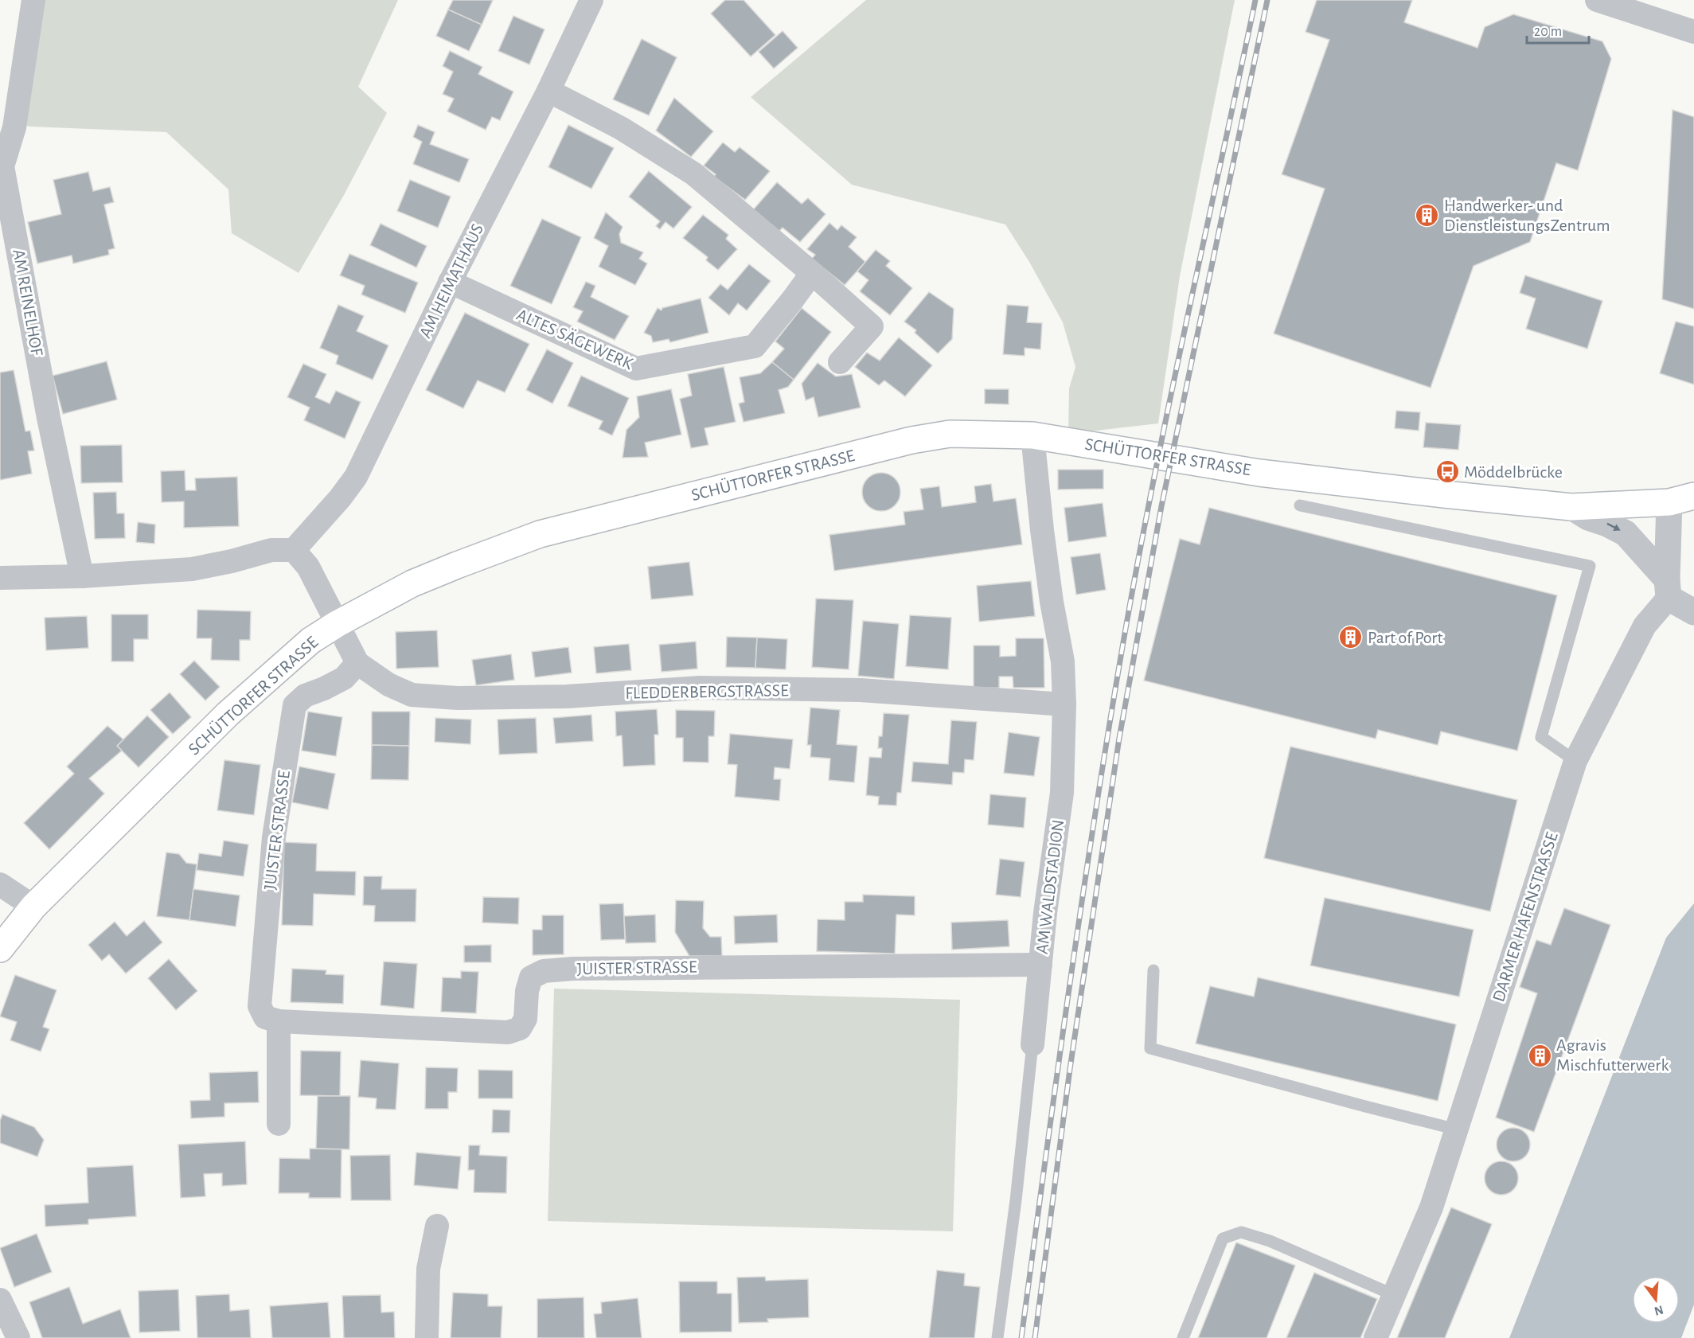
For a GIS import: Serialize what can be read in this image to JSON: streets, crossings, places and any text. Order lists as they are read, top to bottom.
{
  "streets": {
    "main road": ["SCHÜTTORFER STRASSE"],
    "street": [
      "AM HEIMATHAUS",
      "AM REINELHOF",
      "ALTES SÄGEWERK",
      "FLEDDERBERGSTRASSE",
      "JUISTER STRASSE",
      "AM WALDSTADION",
      "DARMER HAFENSTRASSE"
    ]
  },
  "crossings": [
    ["AM HEIMATHAUS", "ALTES SÄGEWERK"],
    ["SCHÜTTORFER STRASSE", "AM WALDSTADION"],
    ["FLEDDERBERGSTRASSE", "JUISTER STRASSE"],
    ["FLEDDERBERGSTRASSE", "AM WALDSTADION"],
    ["JUISTER STRASSE", "AM WALDSTADION"]
  ],
  "places": {
    "building": ["Handwerker- und DienstleistungsZentrum", "Part of Port", "Agravis Mischfutterwerk"],
    "bus stop": ["Möddelbrücke"]
  },
  "scale_bar": "20 m",
  "north": "bottom"
}
